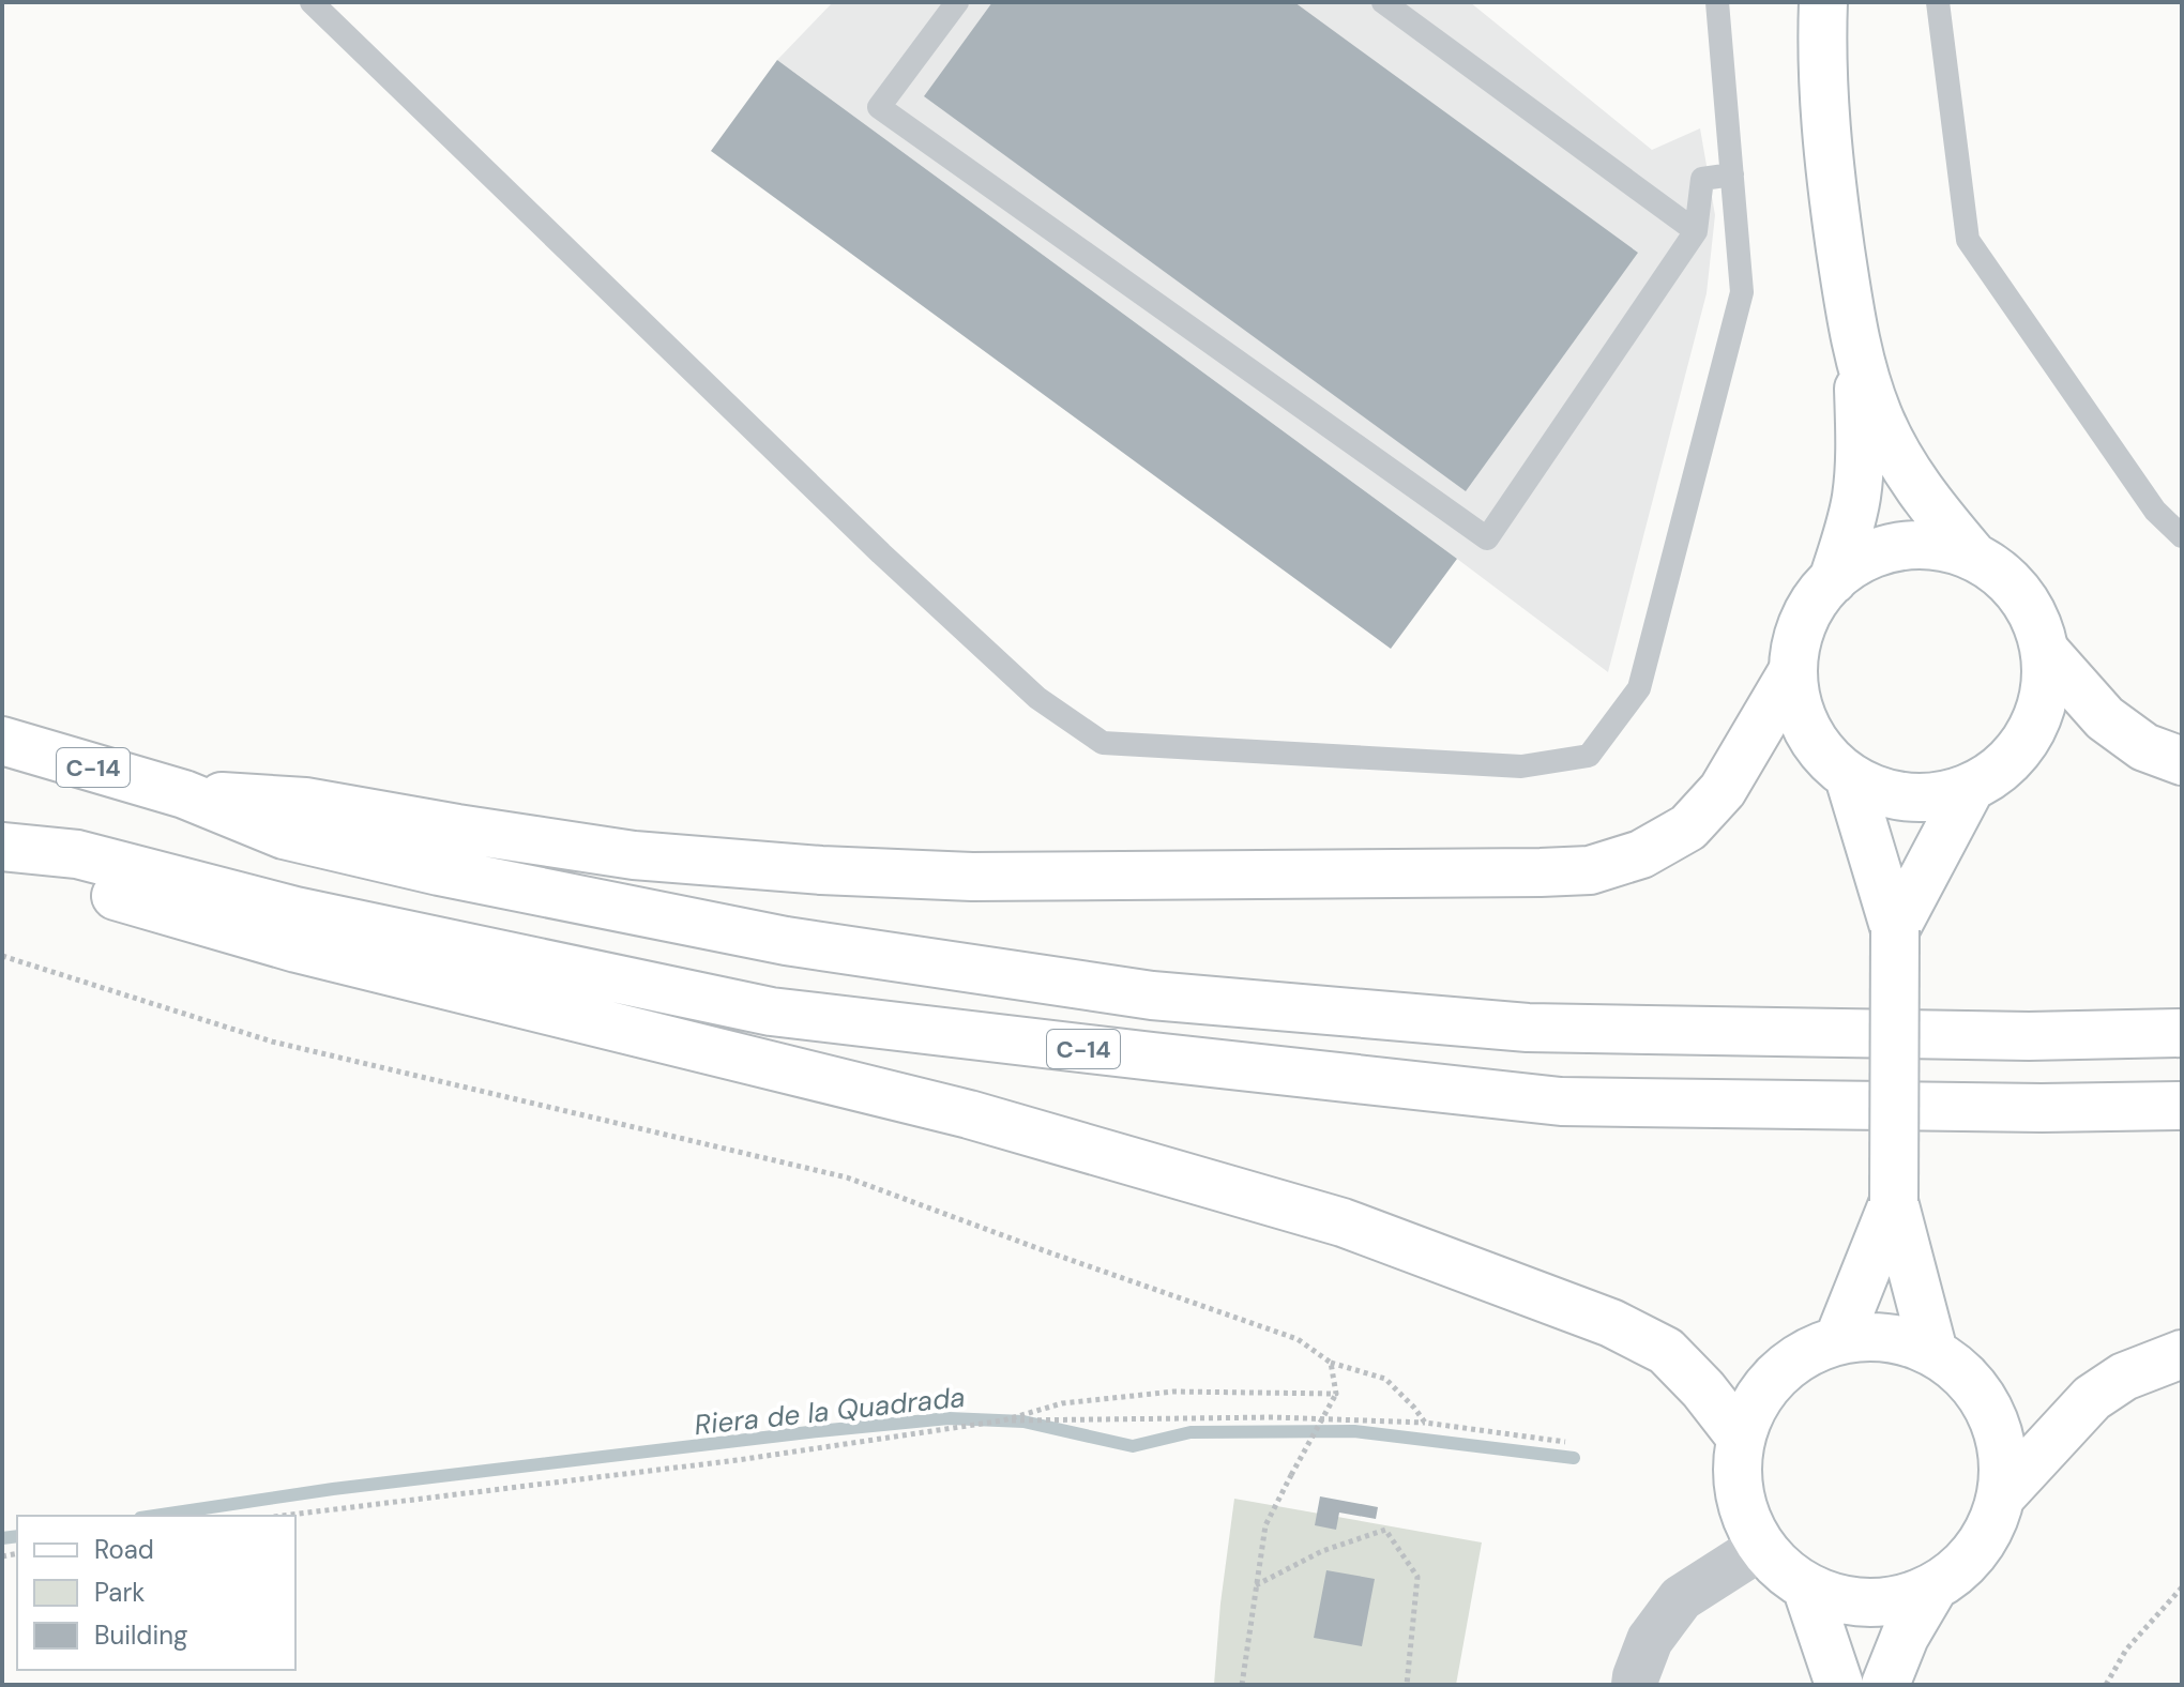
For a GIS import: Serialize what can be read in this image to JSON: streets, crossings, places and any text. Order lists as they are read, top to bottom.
{
  "streets": {
    "main road": ["C-14"]
  },
  "water": ["Riera de la Quadrada"],
  "legend": ["Road", "Park", "Building"]
}
